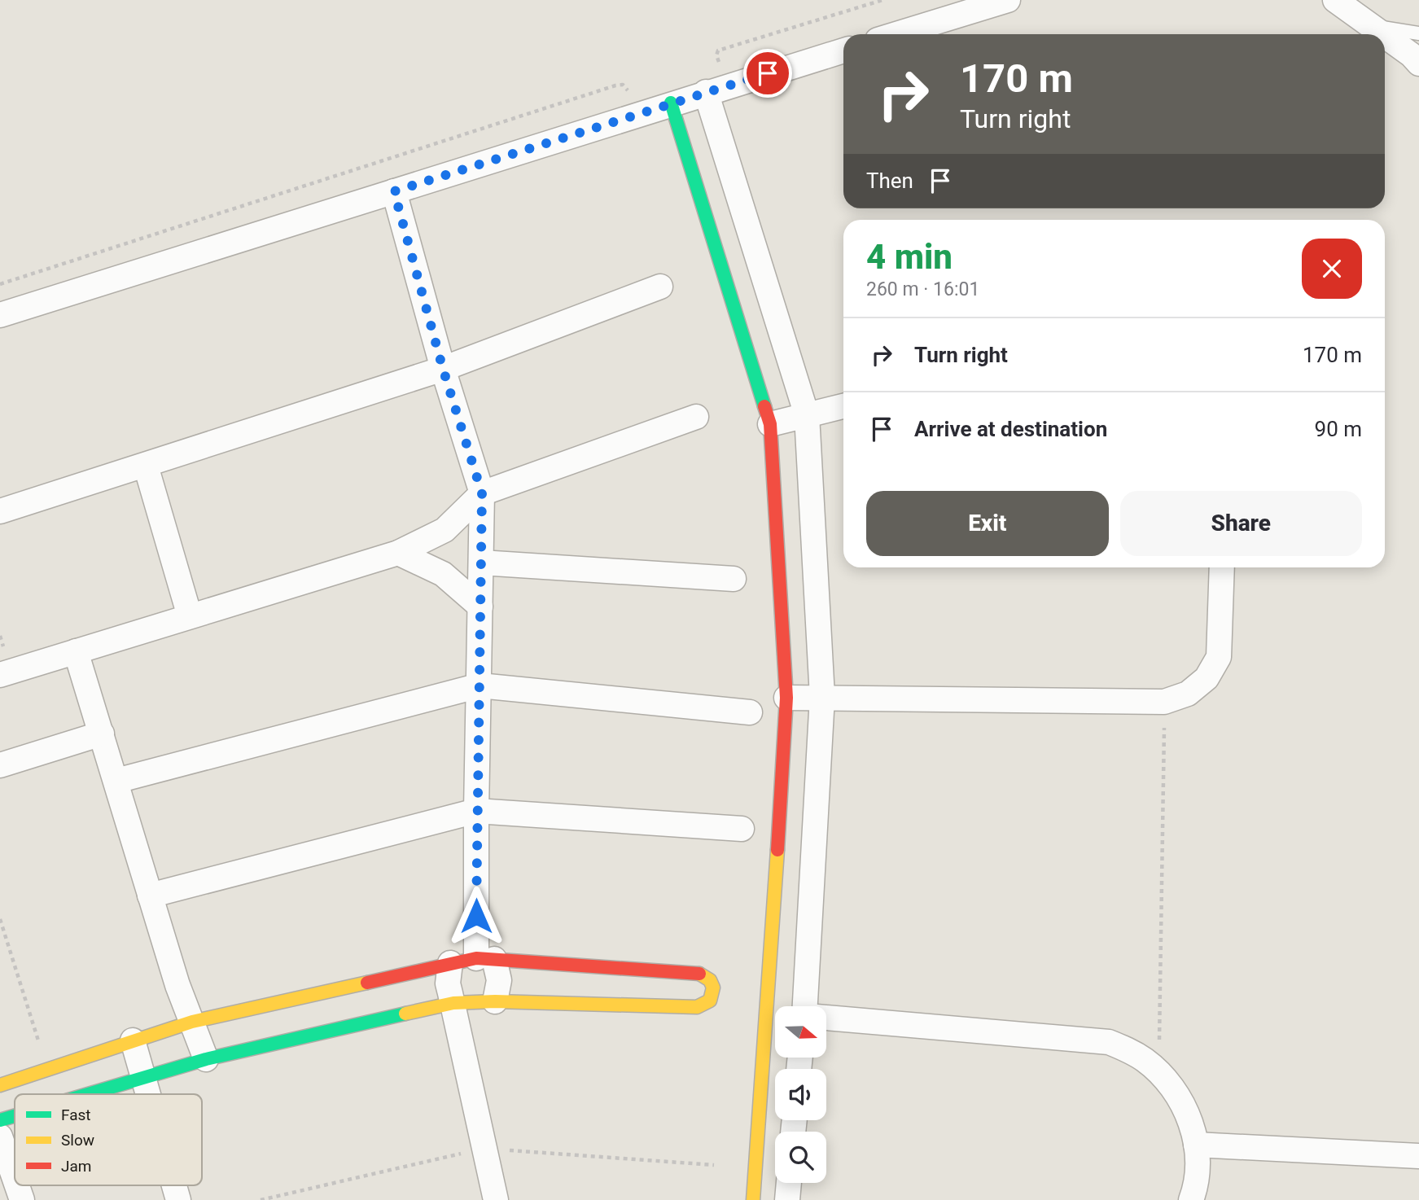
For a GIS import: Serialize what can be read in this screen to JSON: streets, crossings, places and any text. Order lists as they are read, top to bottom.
{
  "legend": ["Fast", "Slow", "Jam"],
  "north": "right",
  "page": {
    "turn": ["170 m", "Turn right"],
    "then": "Then",
    "heading": ["4 min", "260 m · 16:01"],
    "list": [
      {
        "name": "Turn right",
        "value": "170 m"
      },
      {
        "name": "Arrive at destination",
        "value": "90 m"
      }
    ],
    "buttons": ["Exit", "Share"]
  }
}
